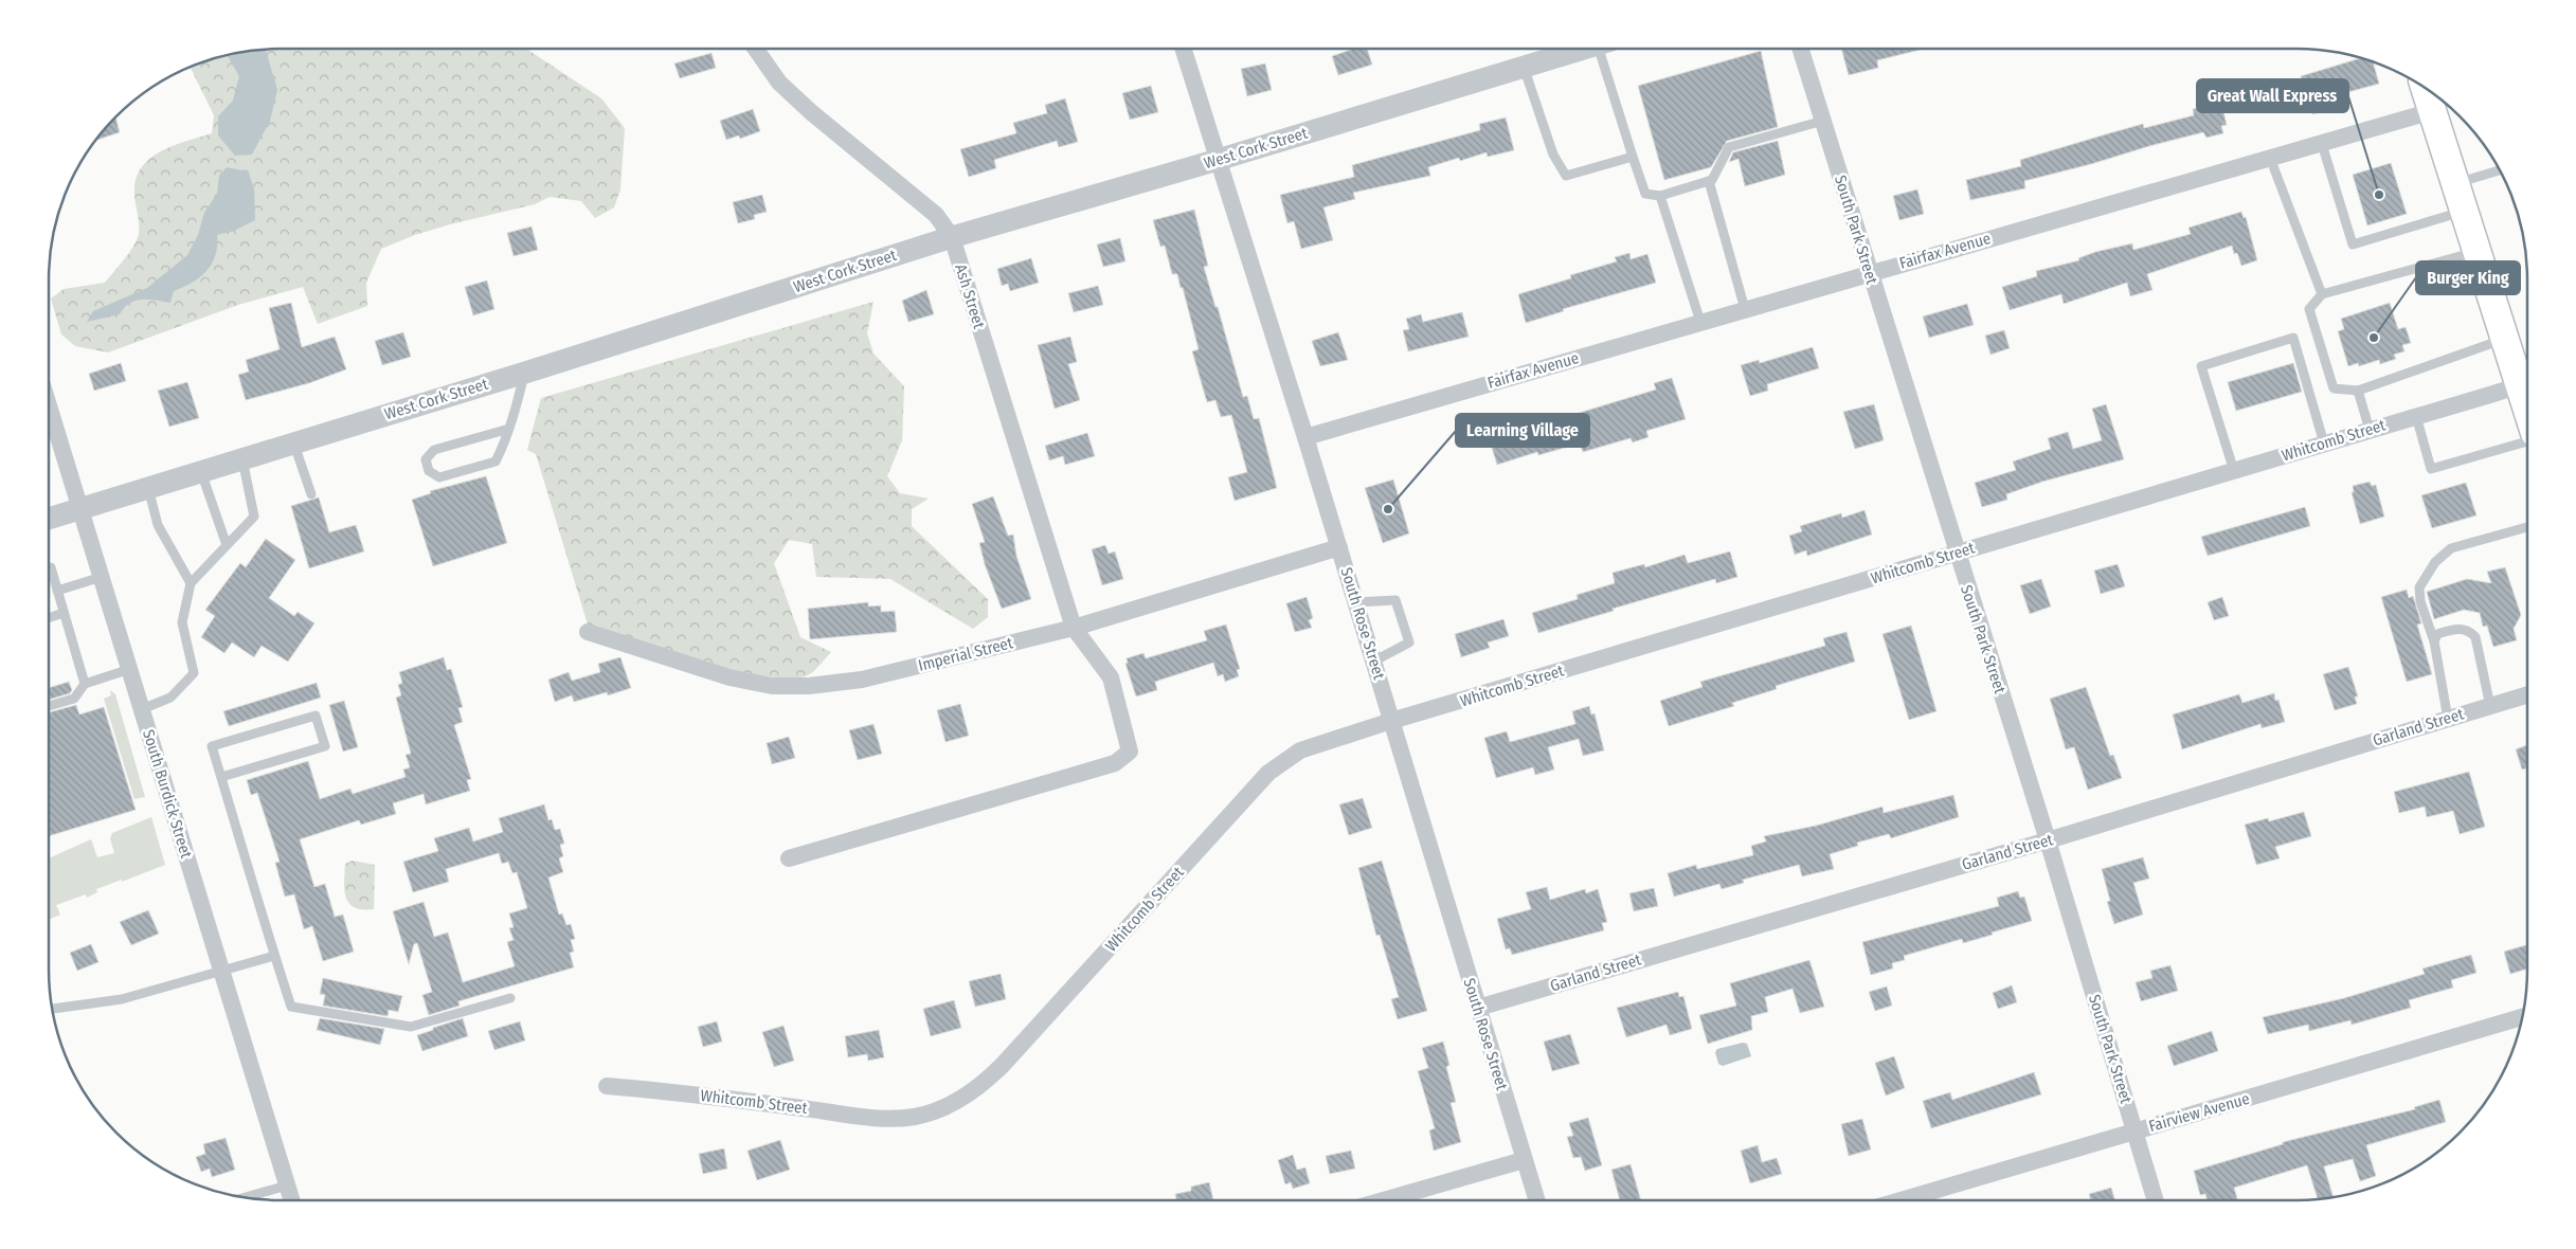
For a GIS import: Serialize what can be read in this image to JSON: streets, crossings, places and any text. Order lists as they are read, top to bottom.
{
  "streets": {
    "street": [
      "West Cork Street",
      "South Park Street",
      "Fairfax Avenue",
      "Ash Street",
      "Whitcomb Street",
      "South Rose Street",
      "Imperial Street",
      "Garland Street",
      "South Burdick Street",
      "Fairview Avenue"
    ]
  },
  "crossings": [
    ["West Cork Street", "Ash Street"],
    ["West Cork Street", "South Rose Street"],
    ["West Cork Street", "South Burdick Street"],
    ["South Park Street", "Fairfax Avenue"],
    ["South Park Street", "Whitcomb Street"],
    ["South Park Street", "Garland Street"],
    ["South Park Street", "Fairview Avenue"],
    ["Fairfax Avenue", "South Rose Street"],
    ["Ash Street", "Imperial Street"],
    ["Whitcomb Street", "South Rose Street"],
    ["South Rose Street", "Imperial Street"],
    ["South Rose Street", "Garland Street"]
  ],
  "places": ["Great Wall Express", "Burger King", "Learning Village"]
}
